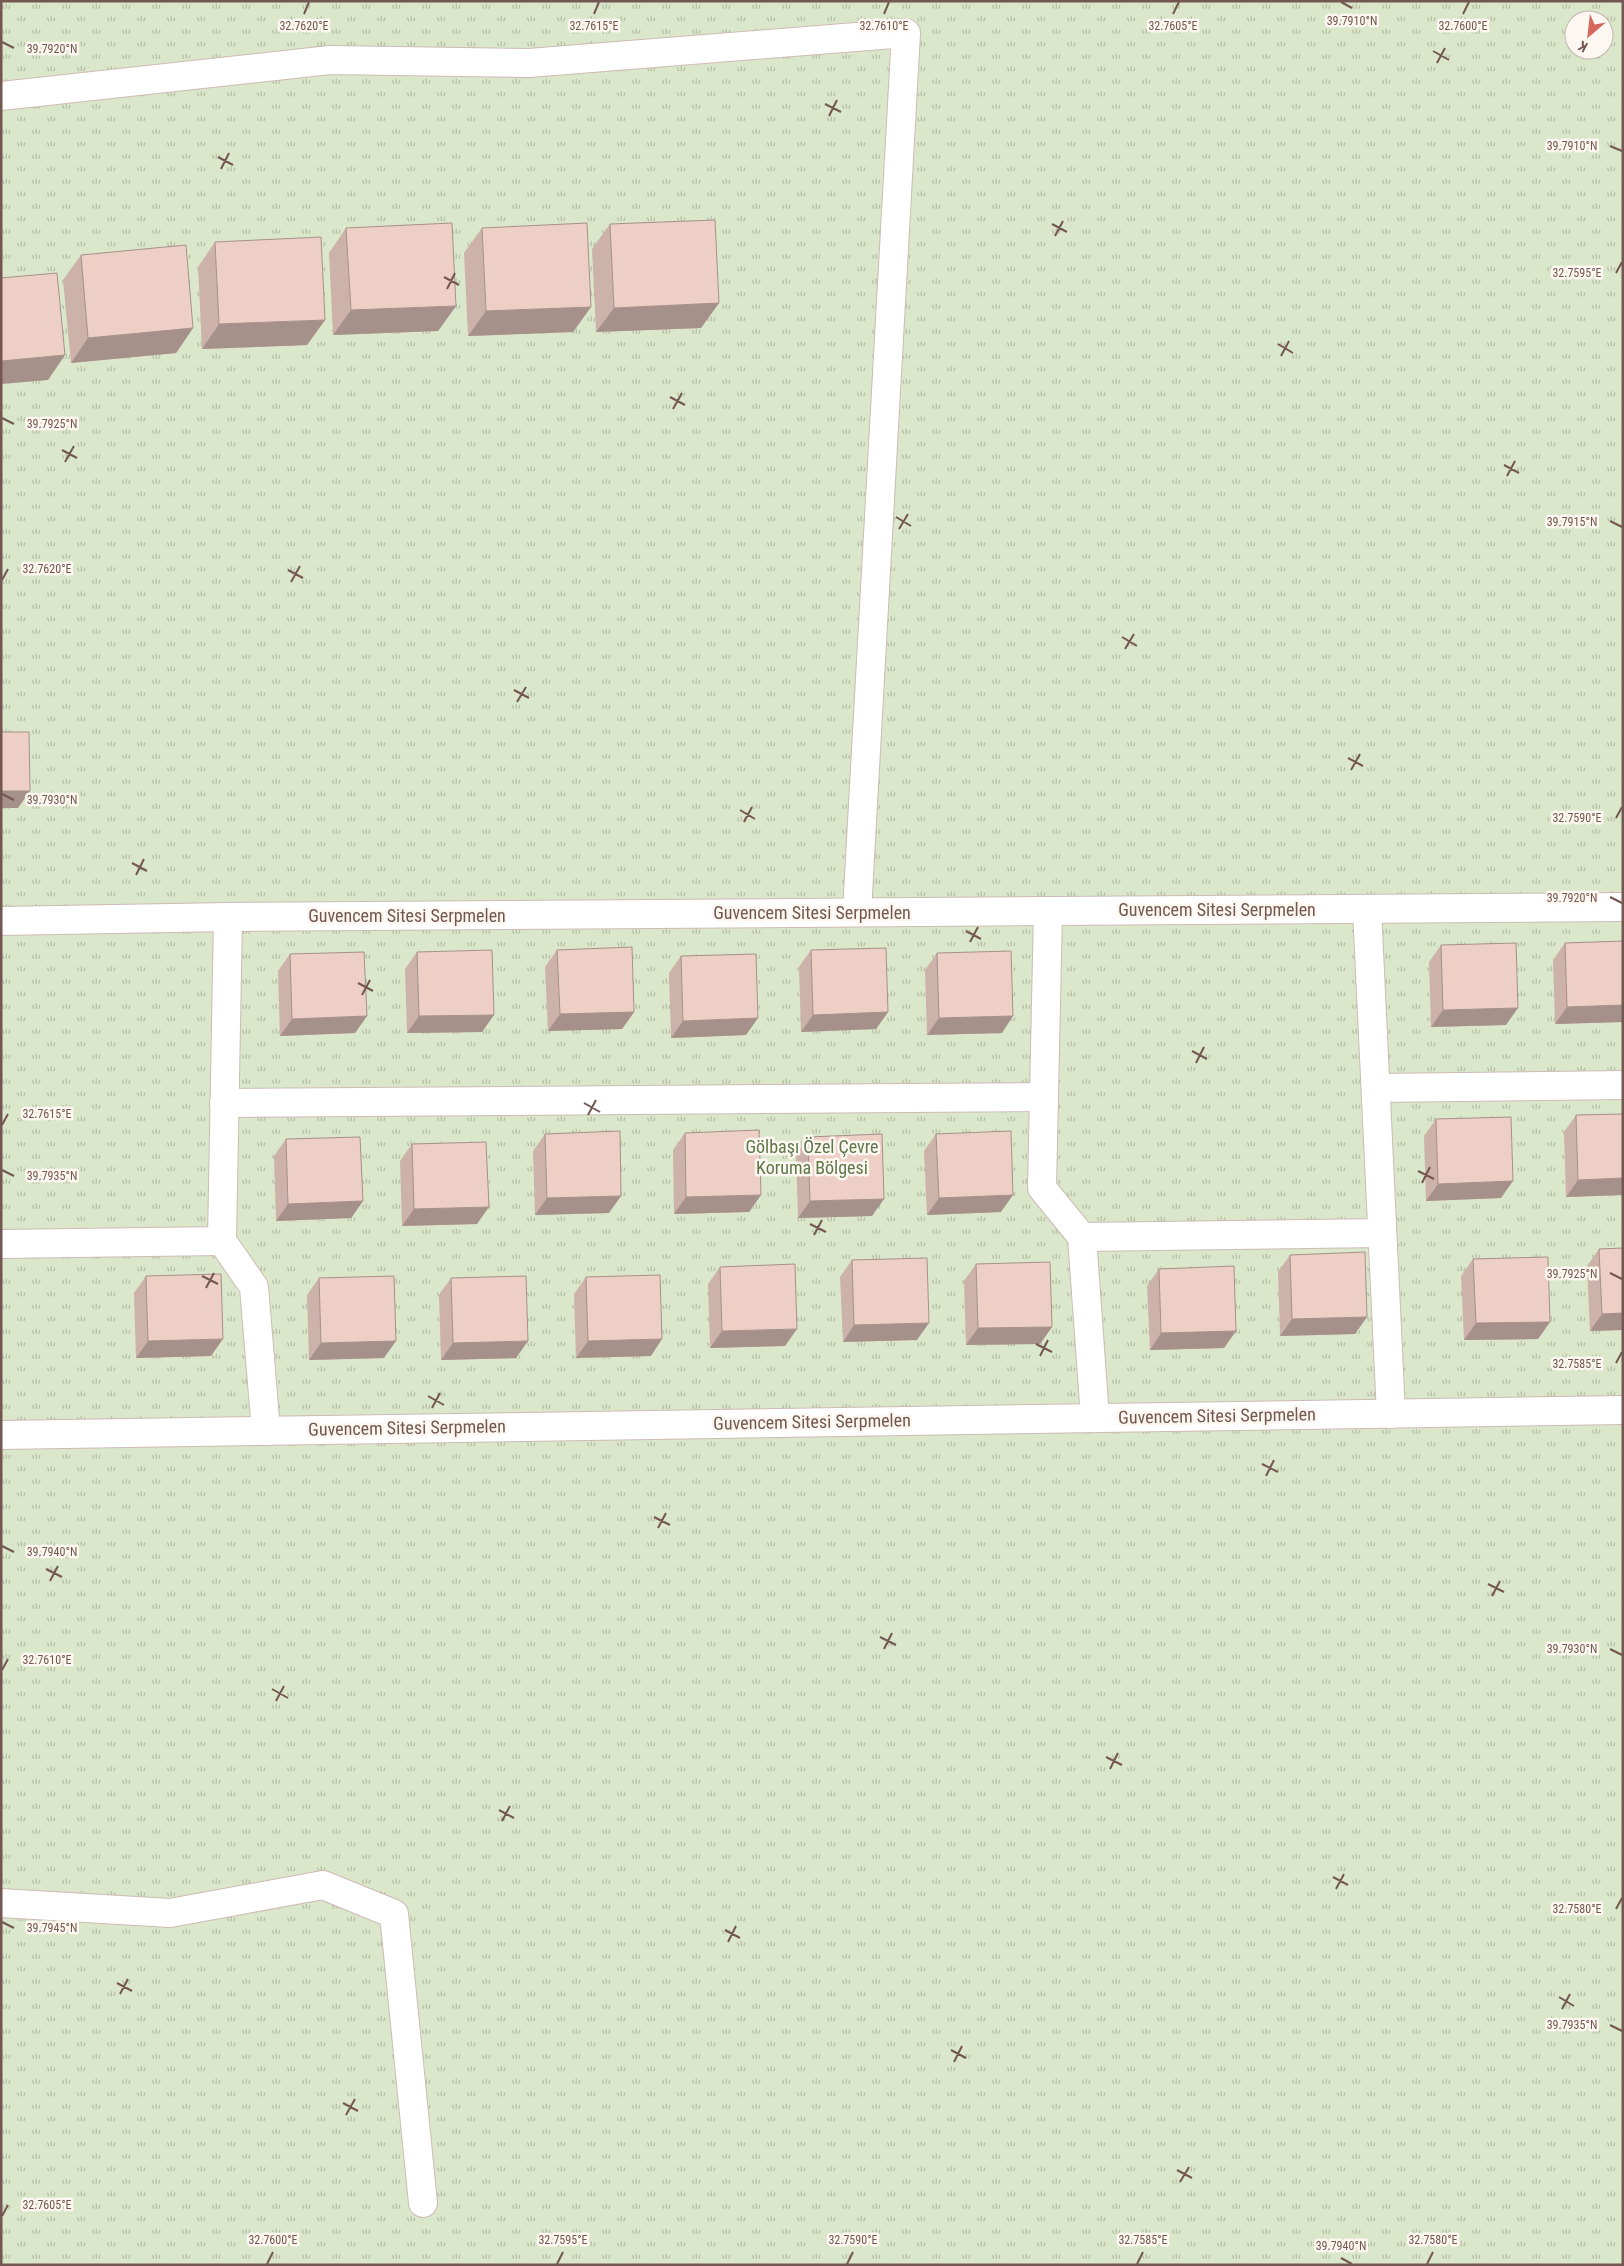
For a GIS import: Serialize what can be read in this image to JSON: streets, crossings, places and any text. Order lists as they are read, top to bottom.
{
  "streets": {
    "street": ["Guvencem Sitesi Serpmelen"]
  },
  "parks": ["Gölbaşı Özel Çevre Koruma Bölgesi"],
  "north": "bottom left",
  "coordinates": [
    "39.7910°N",
    "32.7615°E",
    "32.7610°E",
    "32.7605°E",
    "32.7600°E",
    "32.7620°E",
    "39.7920°N",
    "32.7595°E",
    "39.7925°N",
    "39.7915°N",
    "39.7930°N",
    "32.7590°E",
    "39.7935°N",
    "32.7585°E",
    "39.7940°N",
    "32.7580°E",
    "39.7945°N"
  ]
}
